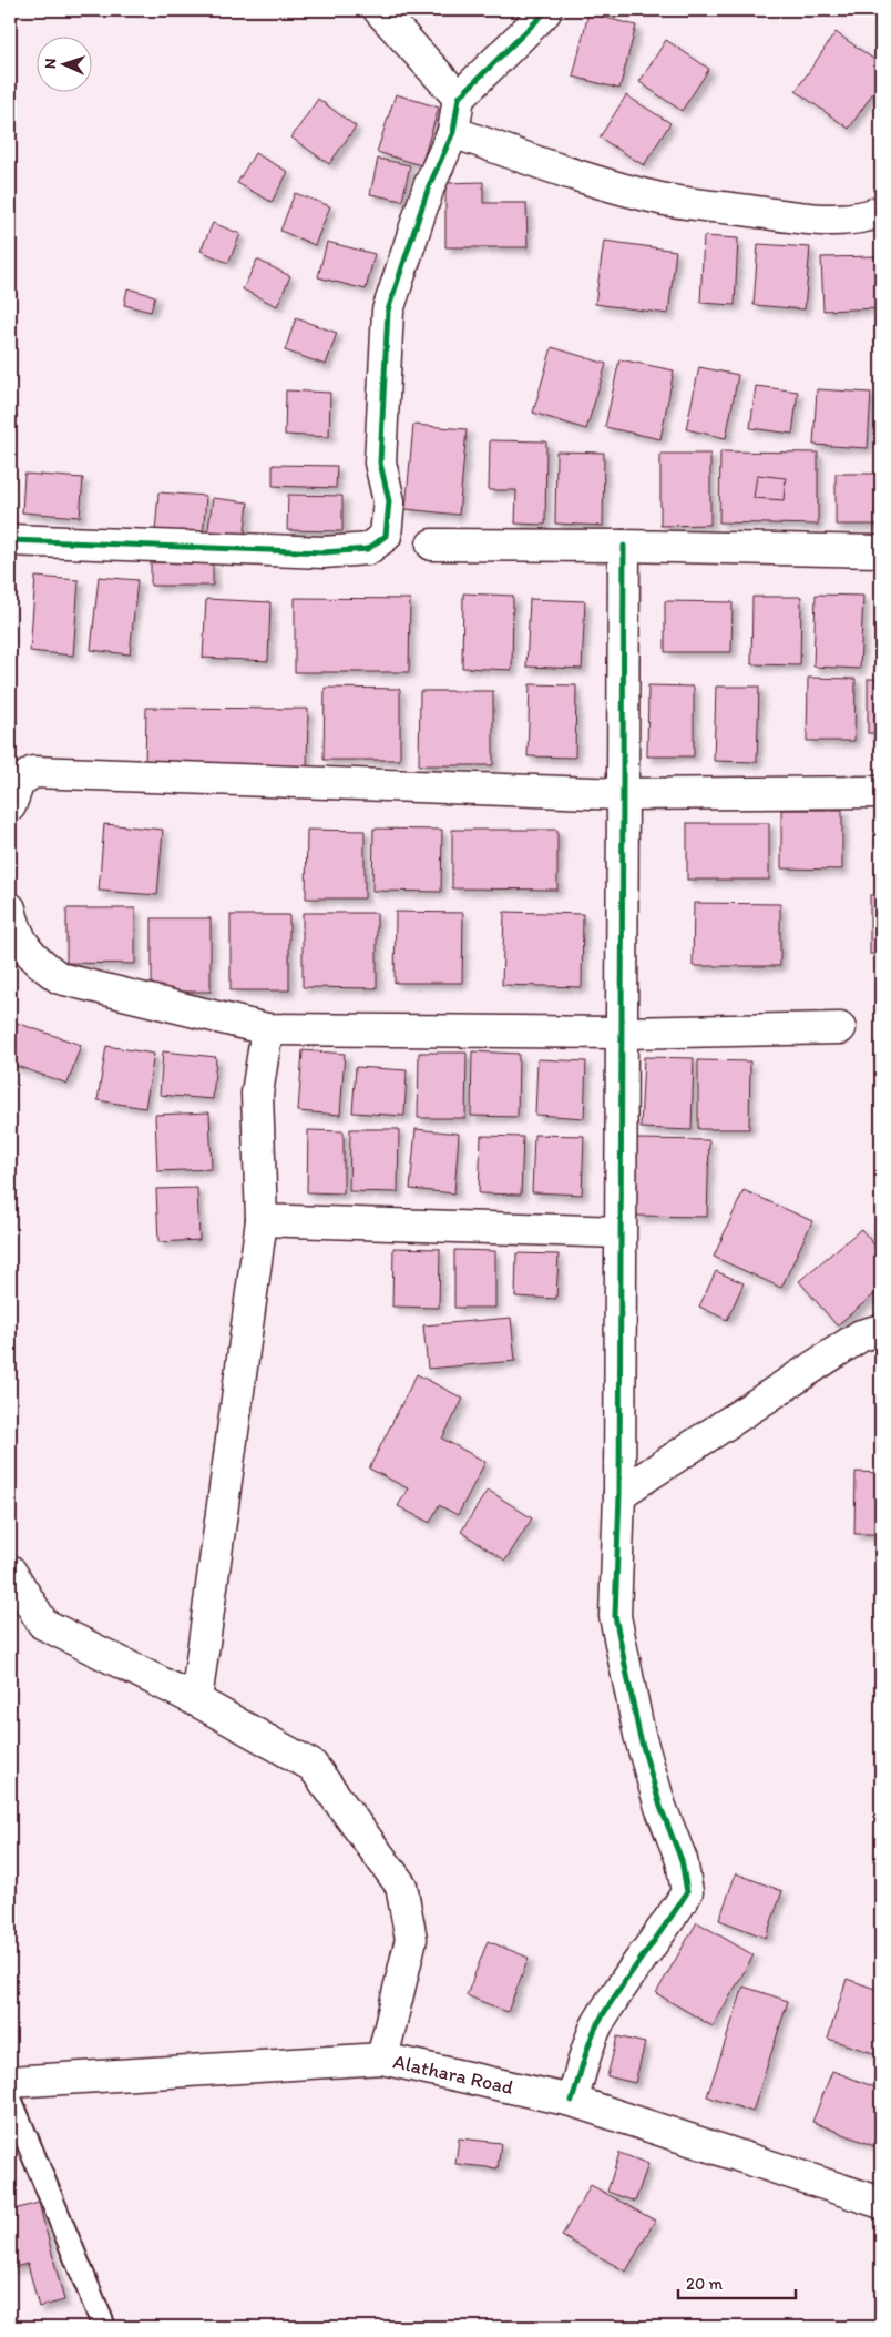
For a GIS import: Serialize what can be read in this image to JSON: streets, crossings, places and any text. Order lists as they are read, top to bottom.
{
  "streets": {
    "street": ["Alathara Road"]
  },
  "scale_bar": "20 m",
  "north": "left"
}
